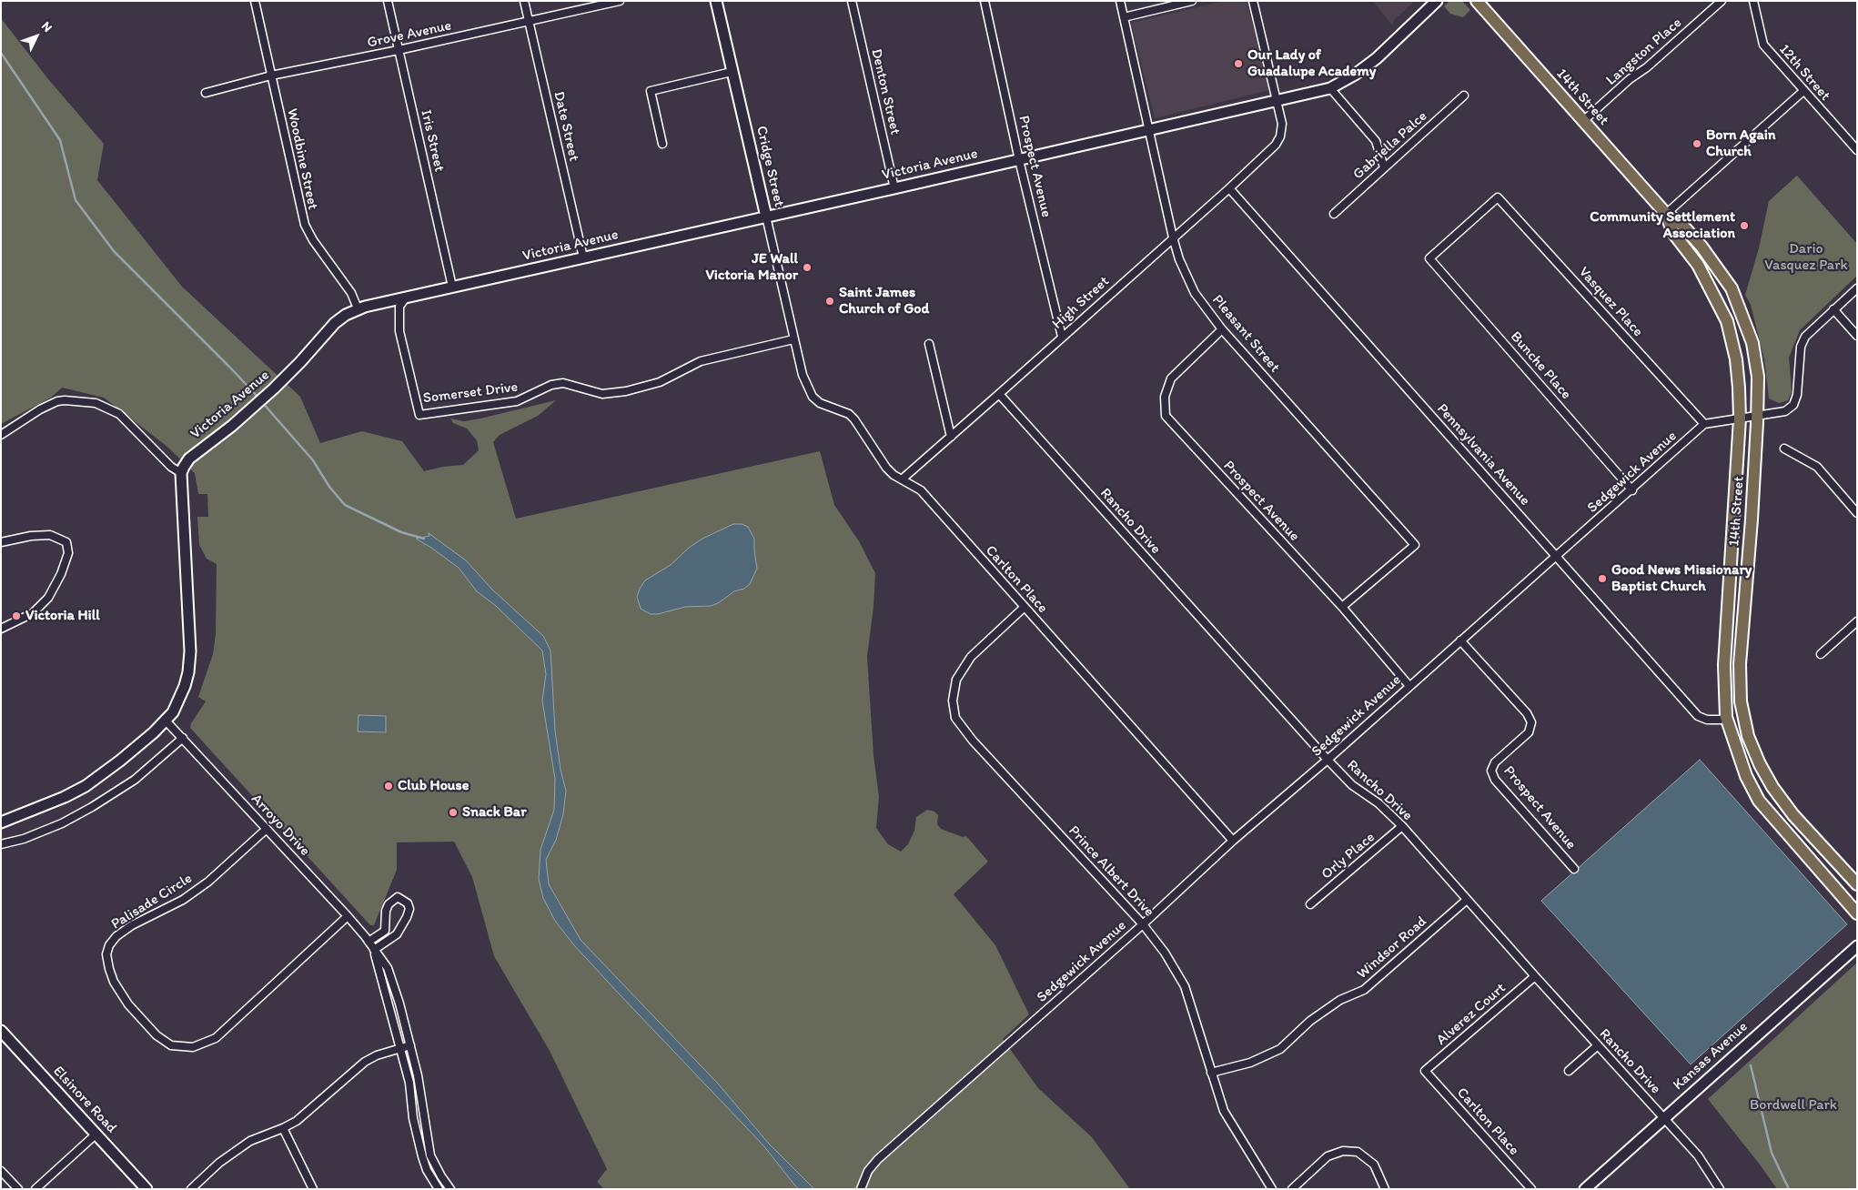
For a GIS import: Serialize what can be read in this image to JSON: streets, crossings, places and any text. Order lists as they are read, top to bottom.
{
  "streets": {
    "main road": ["14th Street"],
    "street": [
      "Grove Avenue",
      "Langston Place",
      "12th Street",
      "Denton Street",
      "Date Street",
      "Iris Street",
      "Gabriella Palce",
      "Woodbine Street",
      "Victoria Avenue",
      "Cridge Street",
      "Prospect Avenue",
      "Vasquez Place",
      "High Street",
      "Pleasant Street",
      "Bunche Place",
      "Somerset Drive",
      "Pennsylvania Avenue",
      "Sedgewick Avenue",
      "Rancho Drive",
      "Carlton Place",
      "Arroyo Drive",
      "Orly Place",
      "Prince Albert Drive",
      "Palisade Circle",
      "Windsor Road",
      "Alverez Court",
      "Kansas Avenue",
      "Elsinore Road"
    ]
  },
  "crossings": [
    ["Grove Avenue", "Date Street"],
    ["Grove Avenue", "Iris Street"],
    ["Grove Avenue", "Woodbine Street"],
    ["Langston Place", "14th Street"],
    ["Denton Street", "Victoria Avenue"],
    ["14th Street", "Pennsylvania Avenue"],
    ["Date Street", "Victoria Avenue"],
    ["Iris Street", "Victoria Avenue"],
    ["Woodbine Street", "Victoria Avenue"],
    ["Victoria Avenue", "Cridge Street"],
    ["Victoria Avenue", "Prospect Avenue"],
    ["Victoria Avenue", "High Street"],
    ["Victoria Avenue", "Pleasant Street"],
    ["Victoria Avenue", "Somerset Drive"],
    ["Cridge Street", "Somerset Drive"],
    ["Cridge Street", "Carlton Place"],
    ["Prospect Avenue", "High Street"],
    ["Prospect Avenue", "Pleasant Street"],
    ["Prospect Avenue", "Sedgewick Avenue"],
    ["Vasquez Place", "Bunche Place"],
    ["Vasquez Place", "Sedgewick Avenue"],
    ["High Street", "Pleasant Street"],
    ["High Street", "Pennsylvania Avenue"],
    ["High Street", "Rancho Drive"],
    ["High Street", "Carlton Place"],
    ["Bunche Place", "Sedgewick Avenue"],
    ["Somerset Drive", "Carlton Place"],
    ["Pennsylvania Avenue", "Sedgewick Avenue"],
    ["Sedgewick Avenue", "Rancho Drive"],
    ["Sedgewick Avenue", "Carlton Place"],
    ["Sedgewick Avenue", "Prince Albert Drive"],
    ["Rancho Drive", "Orly Place"],
    ["Rancho Drive", "Windsor Road"],
    ["Rancho Drive", "Alverez Court"],
    ["Rancho Drive", "Kansas Avenue"],
    ["Carlton Place", "Prince Albert Drive"],
    ["Carlton Place", "Alverez Court"],
    ["Arroyo Drive", "Palisade Circle"],
    ["Prince Albert Drive", "Windsor Road"]
  ],
  "parks": ["Dario Vasquez Park", "Bordwell Park"],
  "places": [
    "Our Lady of Guadalupe Academy",
    "Born Again Church",
    "Community Settlement Association",
    "JE Wall Victoria Manor",
    "Saint James Church of God",
    "Good News Missionary Baptist Church",
    "Victoria Hill",
    "Club House",
    "Snack Bar"
  ],
  "north": "top right"
}
